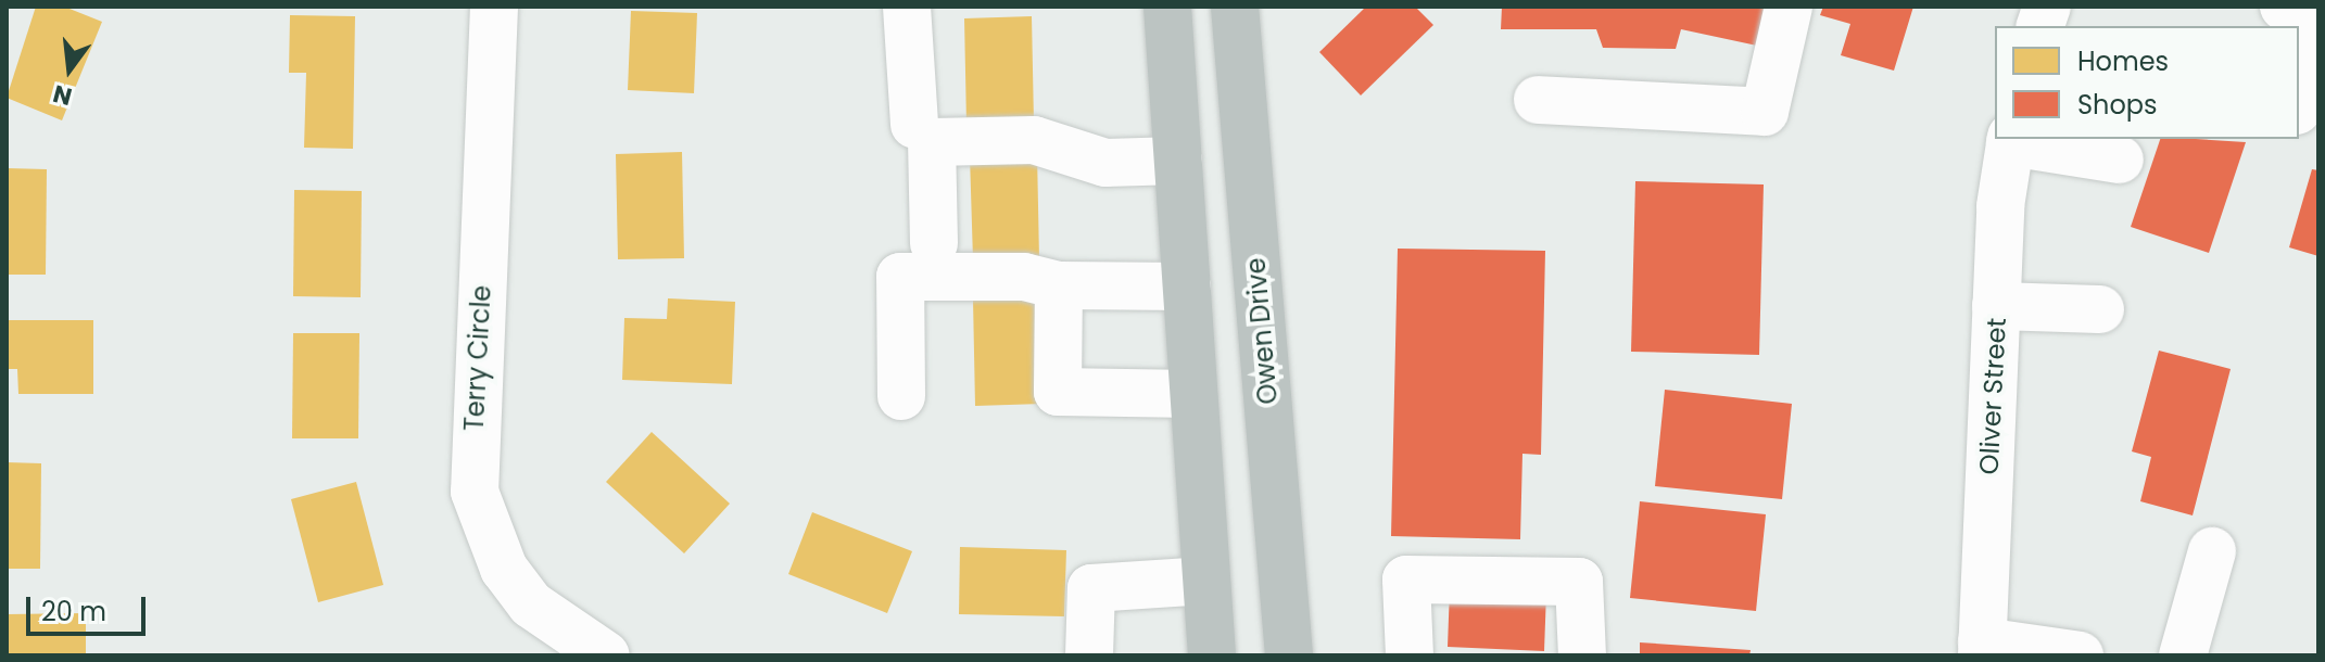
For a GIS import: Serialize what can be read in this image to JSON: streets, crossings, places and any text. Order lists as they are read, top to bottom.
{
  "streets": {
    "highway": ["Owen Drive"],
    "street": ["Terry Circle", "Oliver Street"]
  },
  "legend": ["Homes", "Shops"],
  "scale_bar": "20 m",
  "north": "bottom"
}
